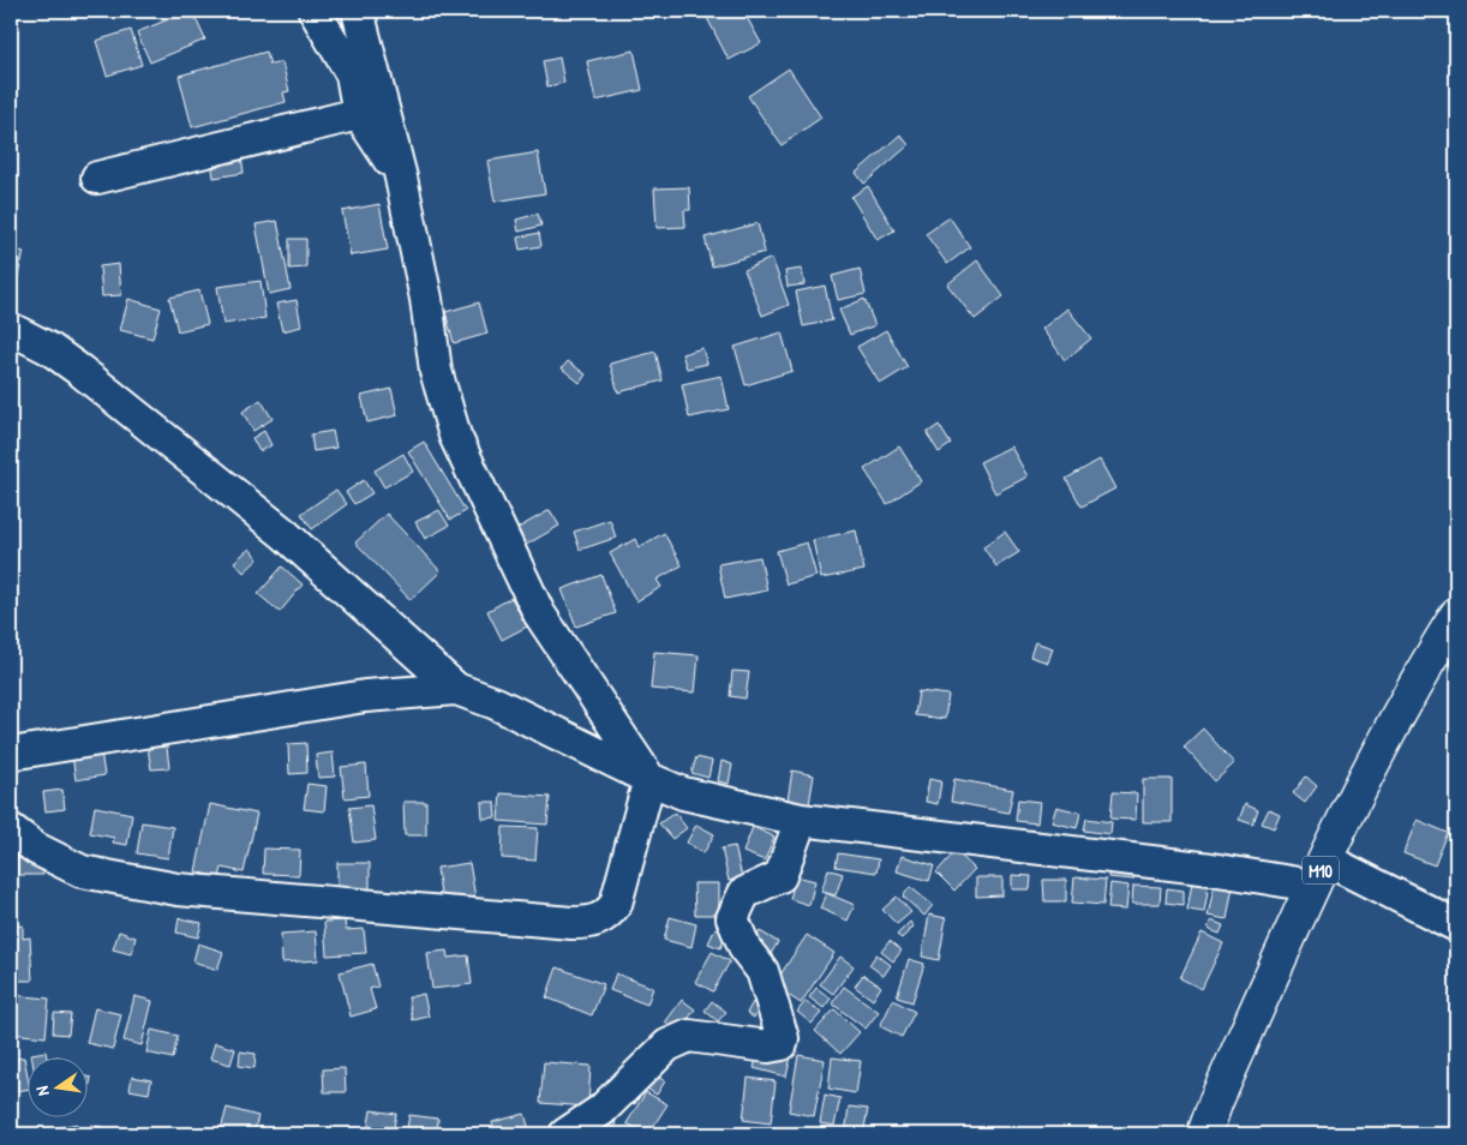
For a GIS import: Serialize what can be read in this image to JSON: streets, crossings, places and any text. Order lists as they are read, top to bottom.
{
  "streets": {
    "highway": ["M10"]
  },
  "north": "left"
}
